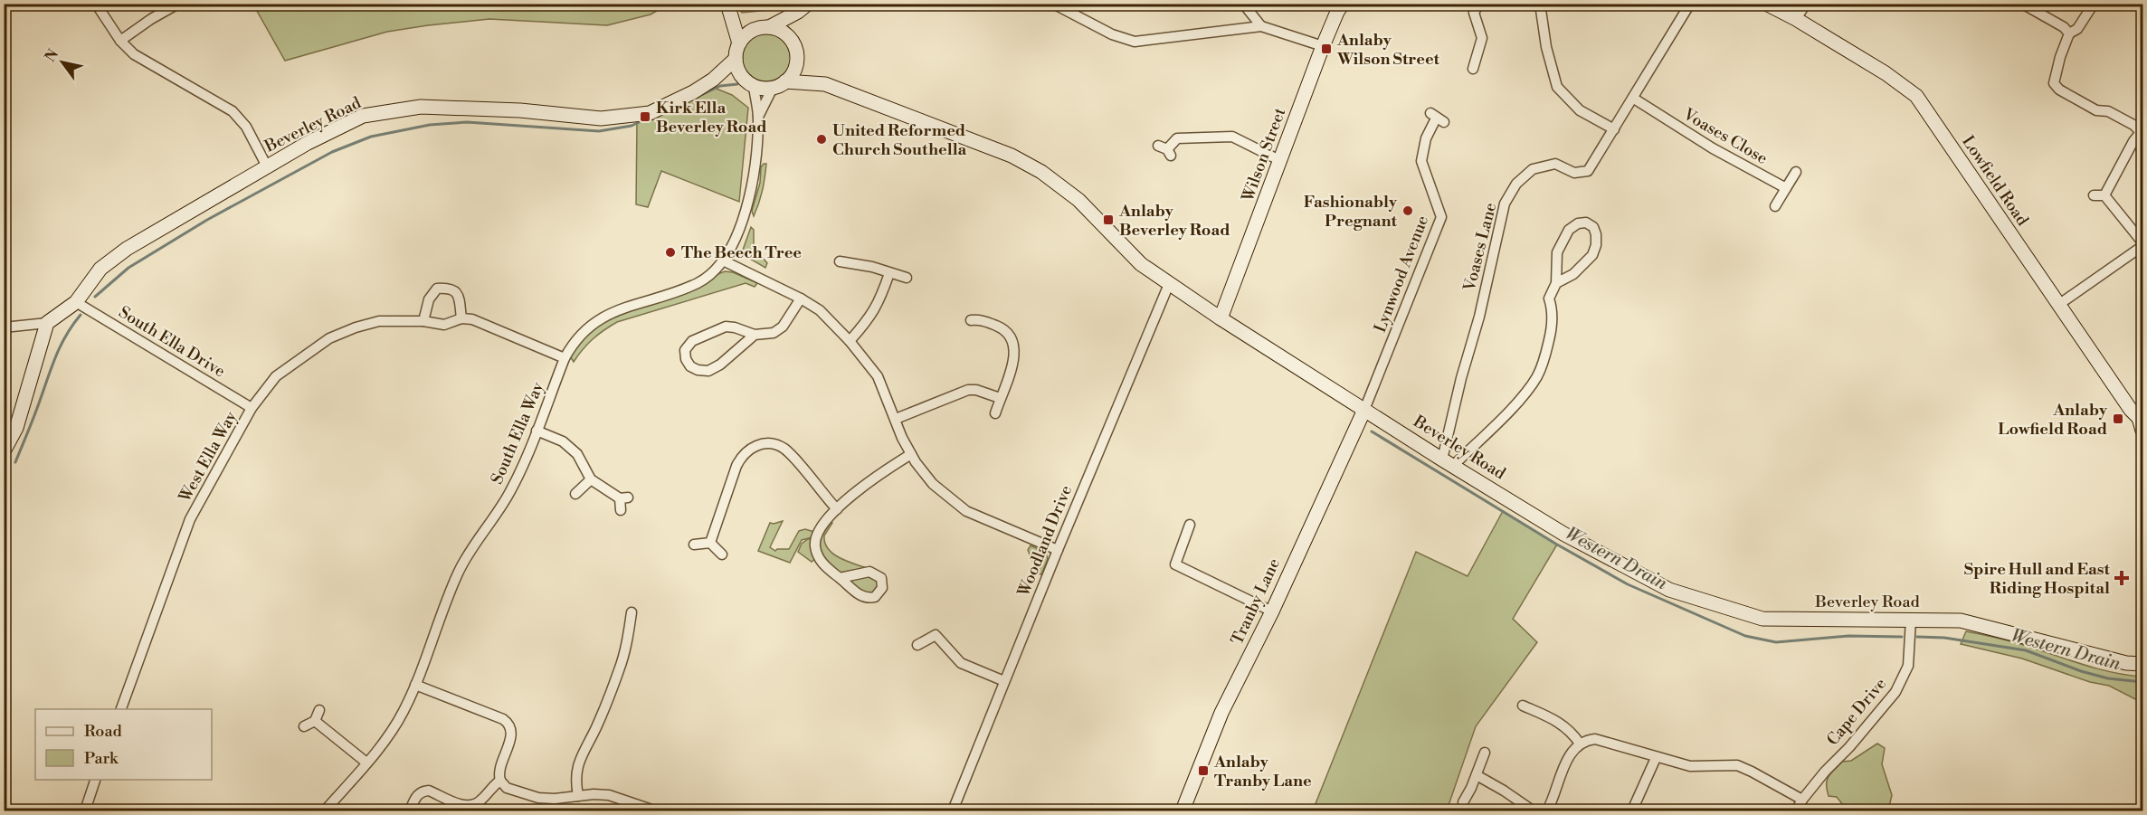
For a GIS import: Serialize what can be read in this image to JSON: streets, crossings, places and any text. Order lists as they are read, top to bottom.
{
  "streets": {
    "main road": [
      "Beverley Road",
      "Wilson Street",
      "Lowfield Road",
      "Tranby Lane"
    ],
    "street": [
      "Voases Close",
      "Voases Lane",
      "Lynwood Avenue",
      "South Ella Drive",
      "South Ella Way",
      "West Ella Way",
      "Woodland Drive",
      "Cape Drive"
    ]
  },
  "crossings": [
    ["Beverley Road", "Wilson Street"],
    ["Beverley Road", "Voases Lane"],
    ["Beverley Road", "Lynwood Avenue"],
    ["Beverley Road", "South Ella Drive"],
    ["Beverley Road", "South Ella Way"],
    ["Beverley Road", "Woodland Drive"],
    ["Beverley Road", "Tranby Lane"],
    ["Beverley Road", "Cape Drive"],
    ["Voases Close", "Voases Lane"],
    ["Lynwood Avenue", "Tranby Lane"],
    ["South Ella Drive", "West Ella Way"],
    ["South Ella Way", "West Ella Way"]
  ],
  "water": ["Western Drain"],
  "places": {
    "transit": [
      "Anlaby Wilson Street",
      "Kirk Ella Beverley Road",
      "Anlaby Beverley Road",
      "Anlaby Lowfield Road",
      "Anlaby Tranby Lane"
    ],
    "other": ["United Reformed Church Southella", "Fashionably Pregnant", "The Beech Tree"],
    "health": ["Spire Hull and East Riding Hospital"]
  },
  "legend": ["Road", "Park"],
  "north": "top left"
}
